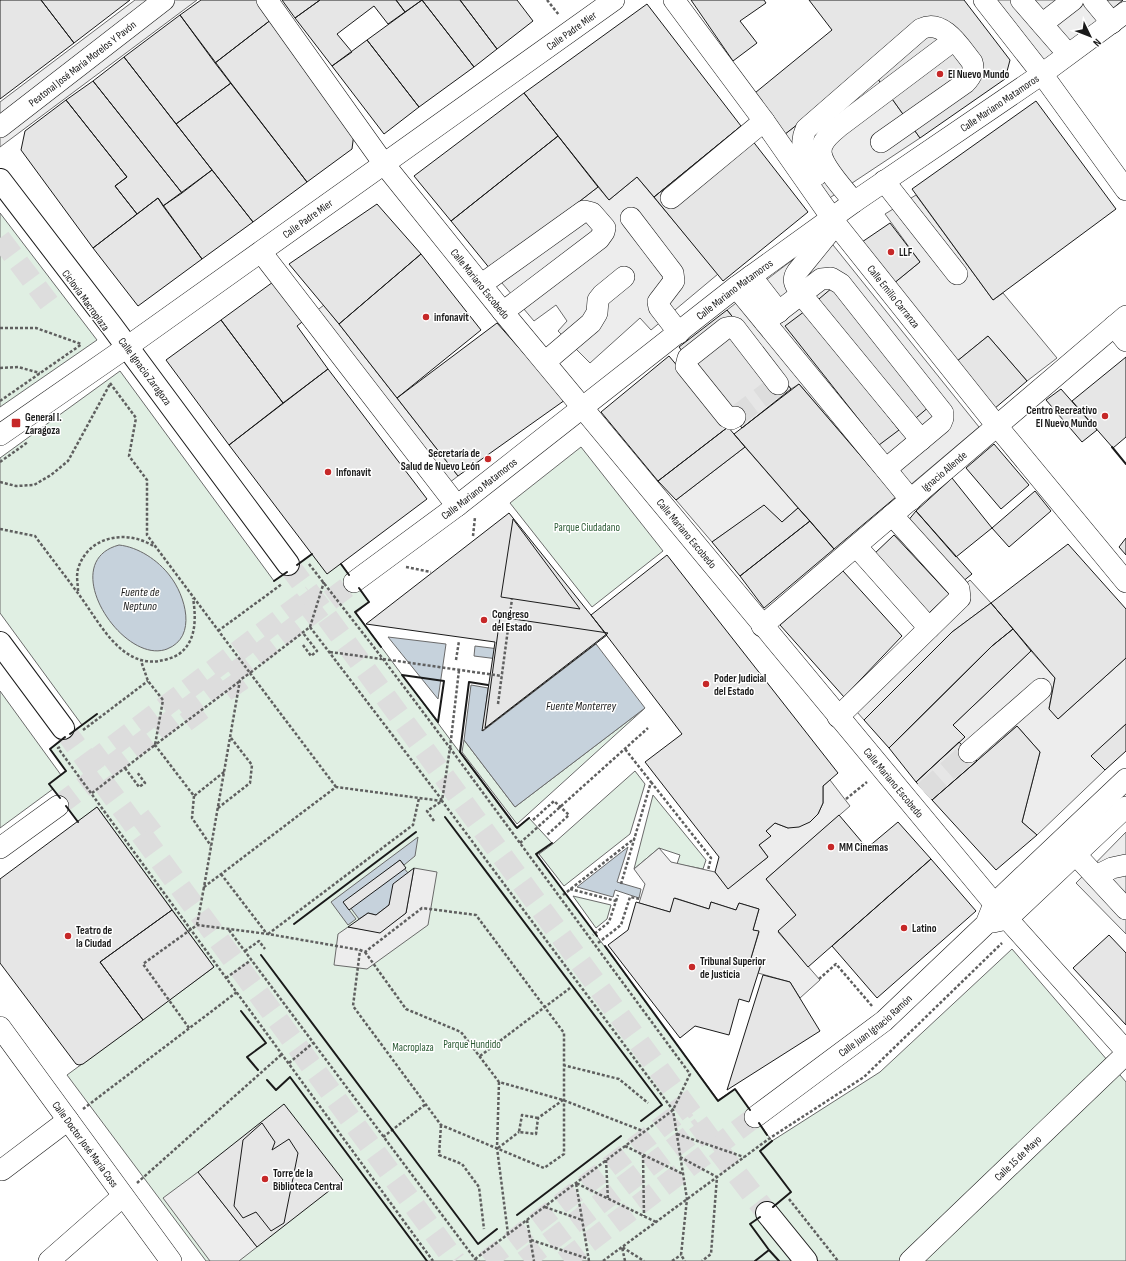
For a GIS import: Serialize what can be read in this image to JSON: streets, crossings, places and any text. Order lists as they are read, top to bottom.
{
  "streets": {
    "main road": ["Calle Ignacio Zaragoza"],
    "street": [
      "Calle Padre Mier",
      "Peatonal José María Morelos Y Pavón",
      "Calle Mariano Matamoros",
      "Calle Mariano Escobedo",
      "Calle Emilio Carranza",
      "Ignacio Allende",
      "Calle Juan Ignacio Ramón",
      "Calle Doctor José María Coss",
      "Calle 15 de Mayo"
    ]
  },
  "crossings": [
    ["Calle Padre Mier", "Calle Mariano Escobedo"],
    ["Calle Padre Mier", "Calle Ignacio Zaragoza"],
    ["Calle Mariano Matamoros", "Calle Mariano Escobedo"],
    ["Calle Mariano Matamoros", "Calle Emilio Carranza"],
    ["Calle Mariano Escobedo", "Ignacio Allende"],
    ["Calle Mariano Escobedo", "Calle Juan Ignacio Ramón"],
    ["Calle Emilio Carranza", "Ignacio Allende"]
  ],
  "water": ["Fuente de Neptuno", "Fuente Monterrey"],
  "parks": ["Parque Ciudadano", "Parque Hundido", "Macroplaza"],
  "places": {
    "other": [
      "El Nuevo Mundo",
      "LLF",
      "infonavit",
      "Centro Recreativo El Nuevo Mundo",
      "Secretaría de Salud de Nuevo León",
      "Infonavit",
      "Congreso del Estado",
      "Poder Judicial del Estado",
      "MM Cinemas",
      "Latino",
      "Teatro de la Ciudad",
      "Tribunal Superior de Justicia",
      "Torre de la Biblioteca Central"
    ],
    "transit": ["General I. Zaragoza"]
  },
  "north": "bottom right"
}
